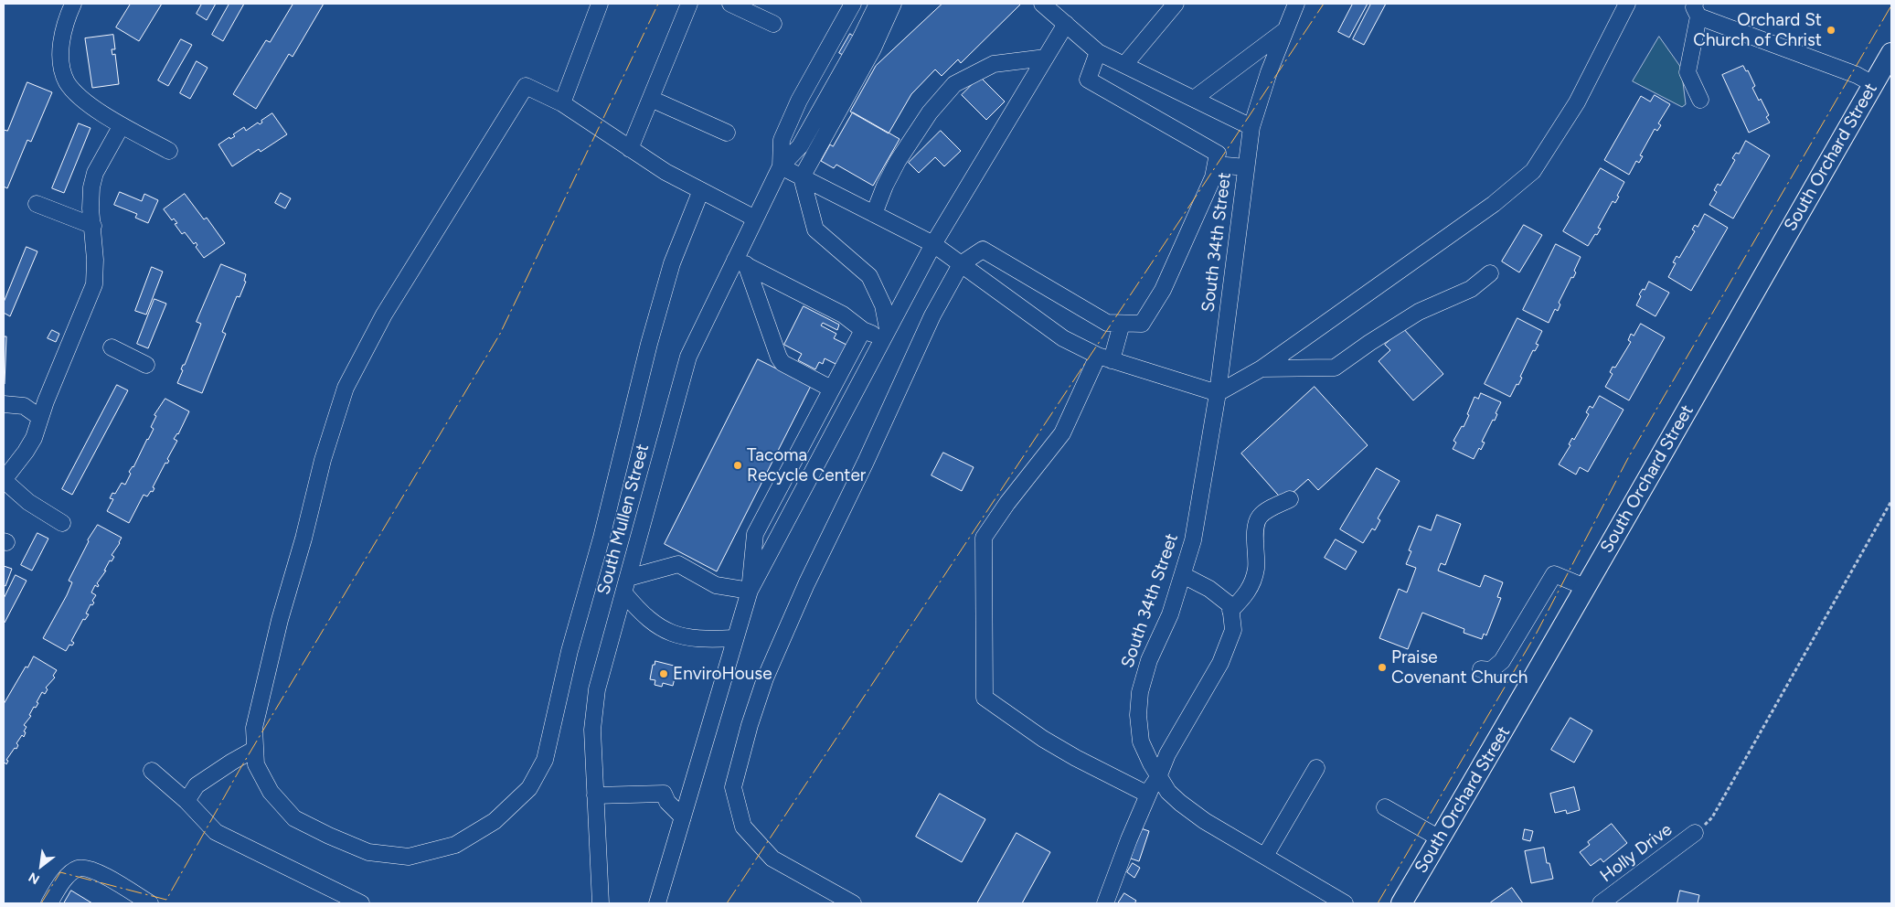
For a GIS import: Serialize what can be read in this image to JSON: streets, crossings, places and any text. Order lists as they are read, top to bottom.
{
  "streets": {
    "main road": ["South Orchard Street"],
    "street": ["South 34th Street", "South Mullen Street", "Holly Drive"]
  },
  "places": [
    "Orchard St Church of Christ",
    "Tacoma Recycle Center",
    "Praise Covenant Church",
    "EnviroHouse"
  ],
  "north": "bottom left"
}
